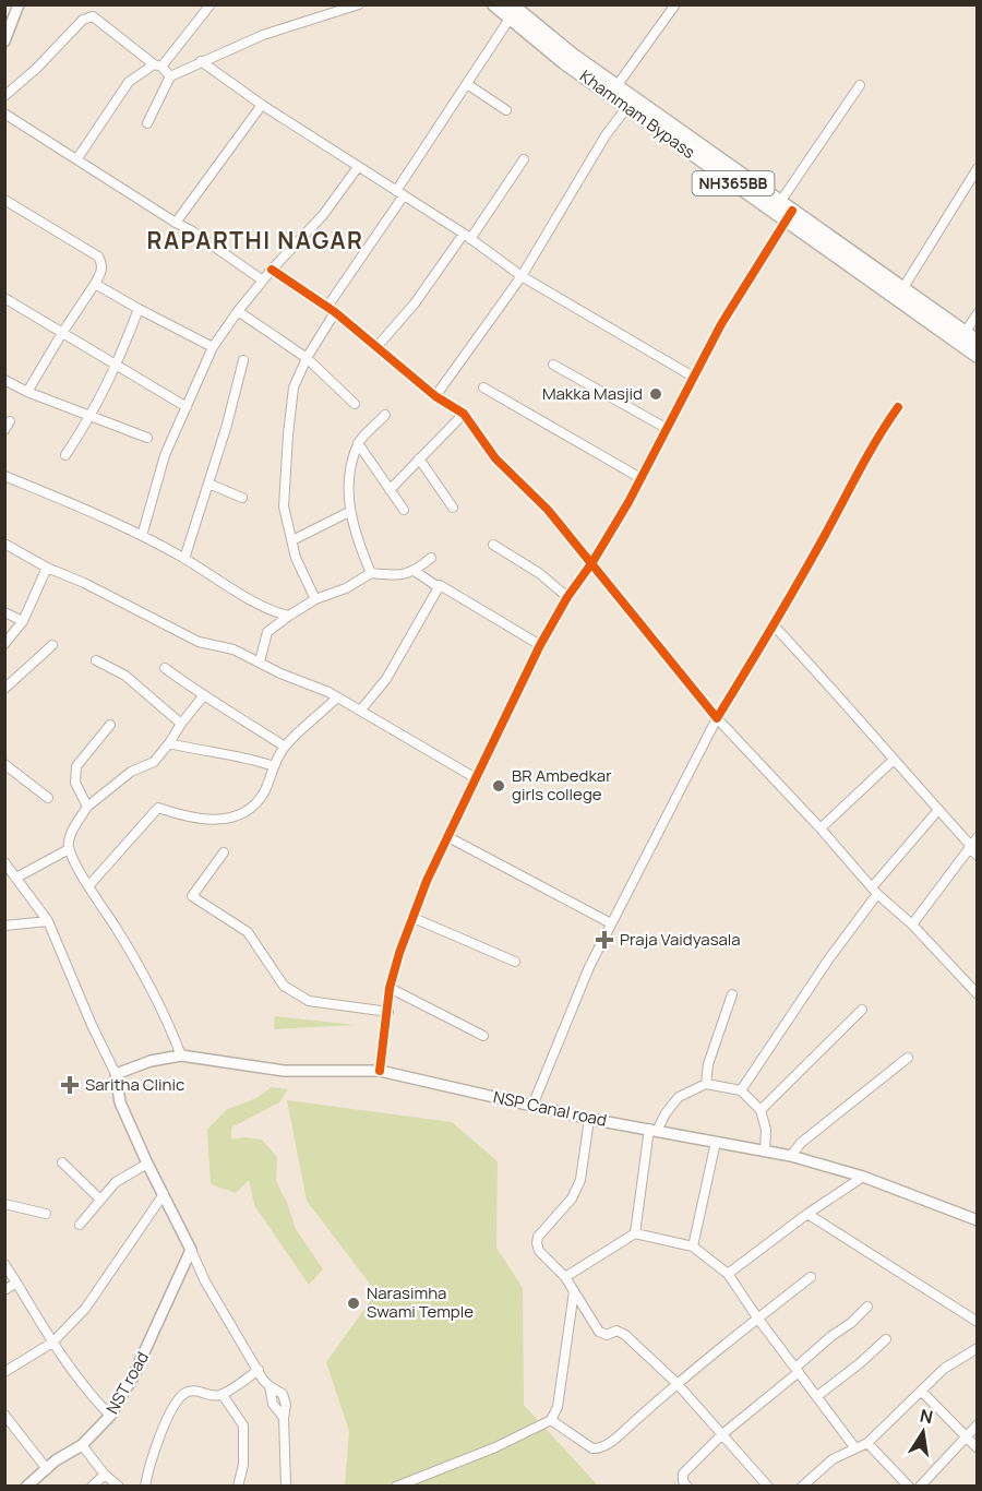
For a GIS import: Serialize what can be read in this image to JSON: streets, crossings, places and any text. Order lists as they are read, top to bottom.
{
  "streets": {
    "highway": ["Khammam Bypass", "NH365BB"],
    "street": ["NSP Canal road", "NST road"]
  },
  "districts": ["RAPARTHI NAGAR"],
  "places": {
    "other": ["Makka Masjid", "BR Ambedkar girls college", "Narasimha Swami Temple"],
    "health": ["Praja Vaidyasala", "Saritha Clinic"]
  },
  "north": "top"
}
